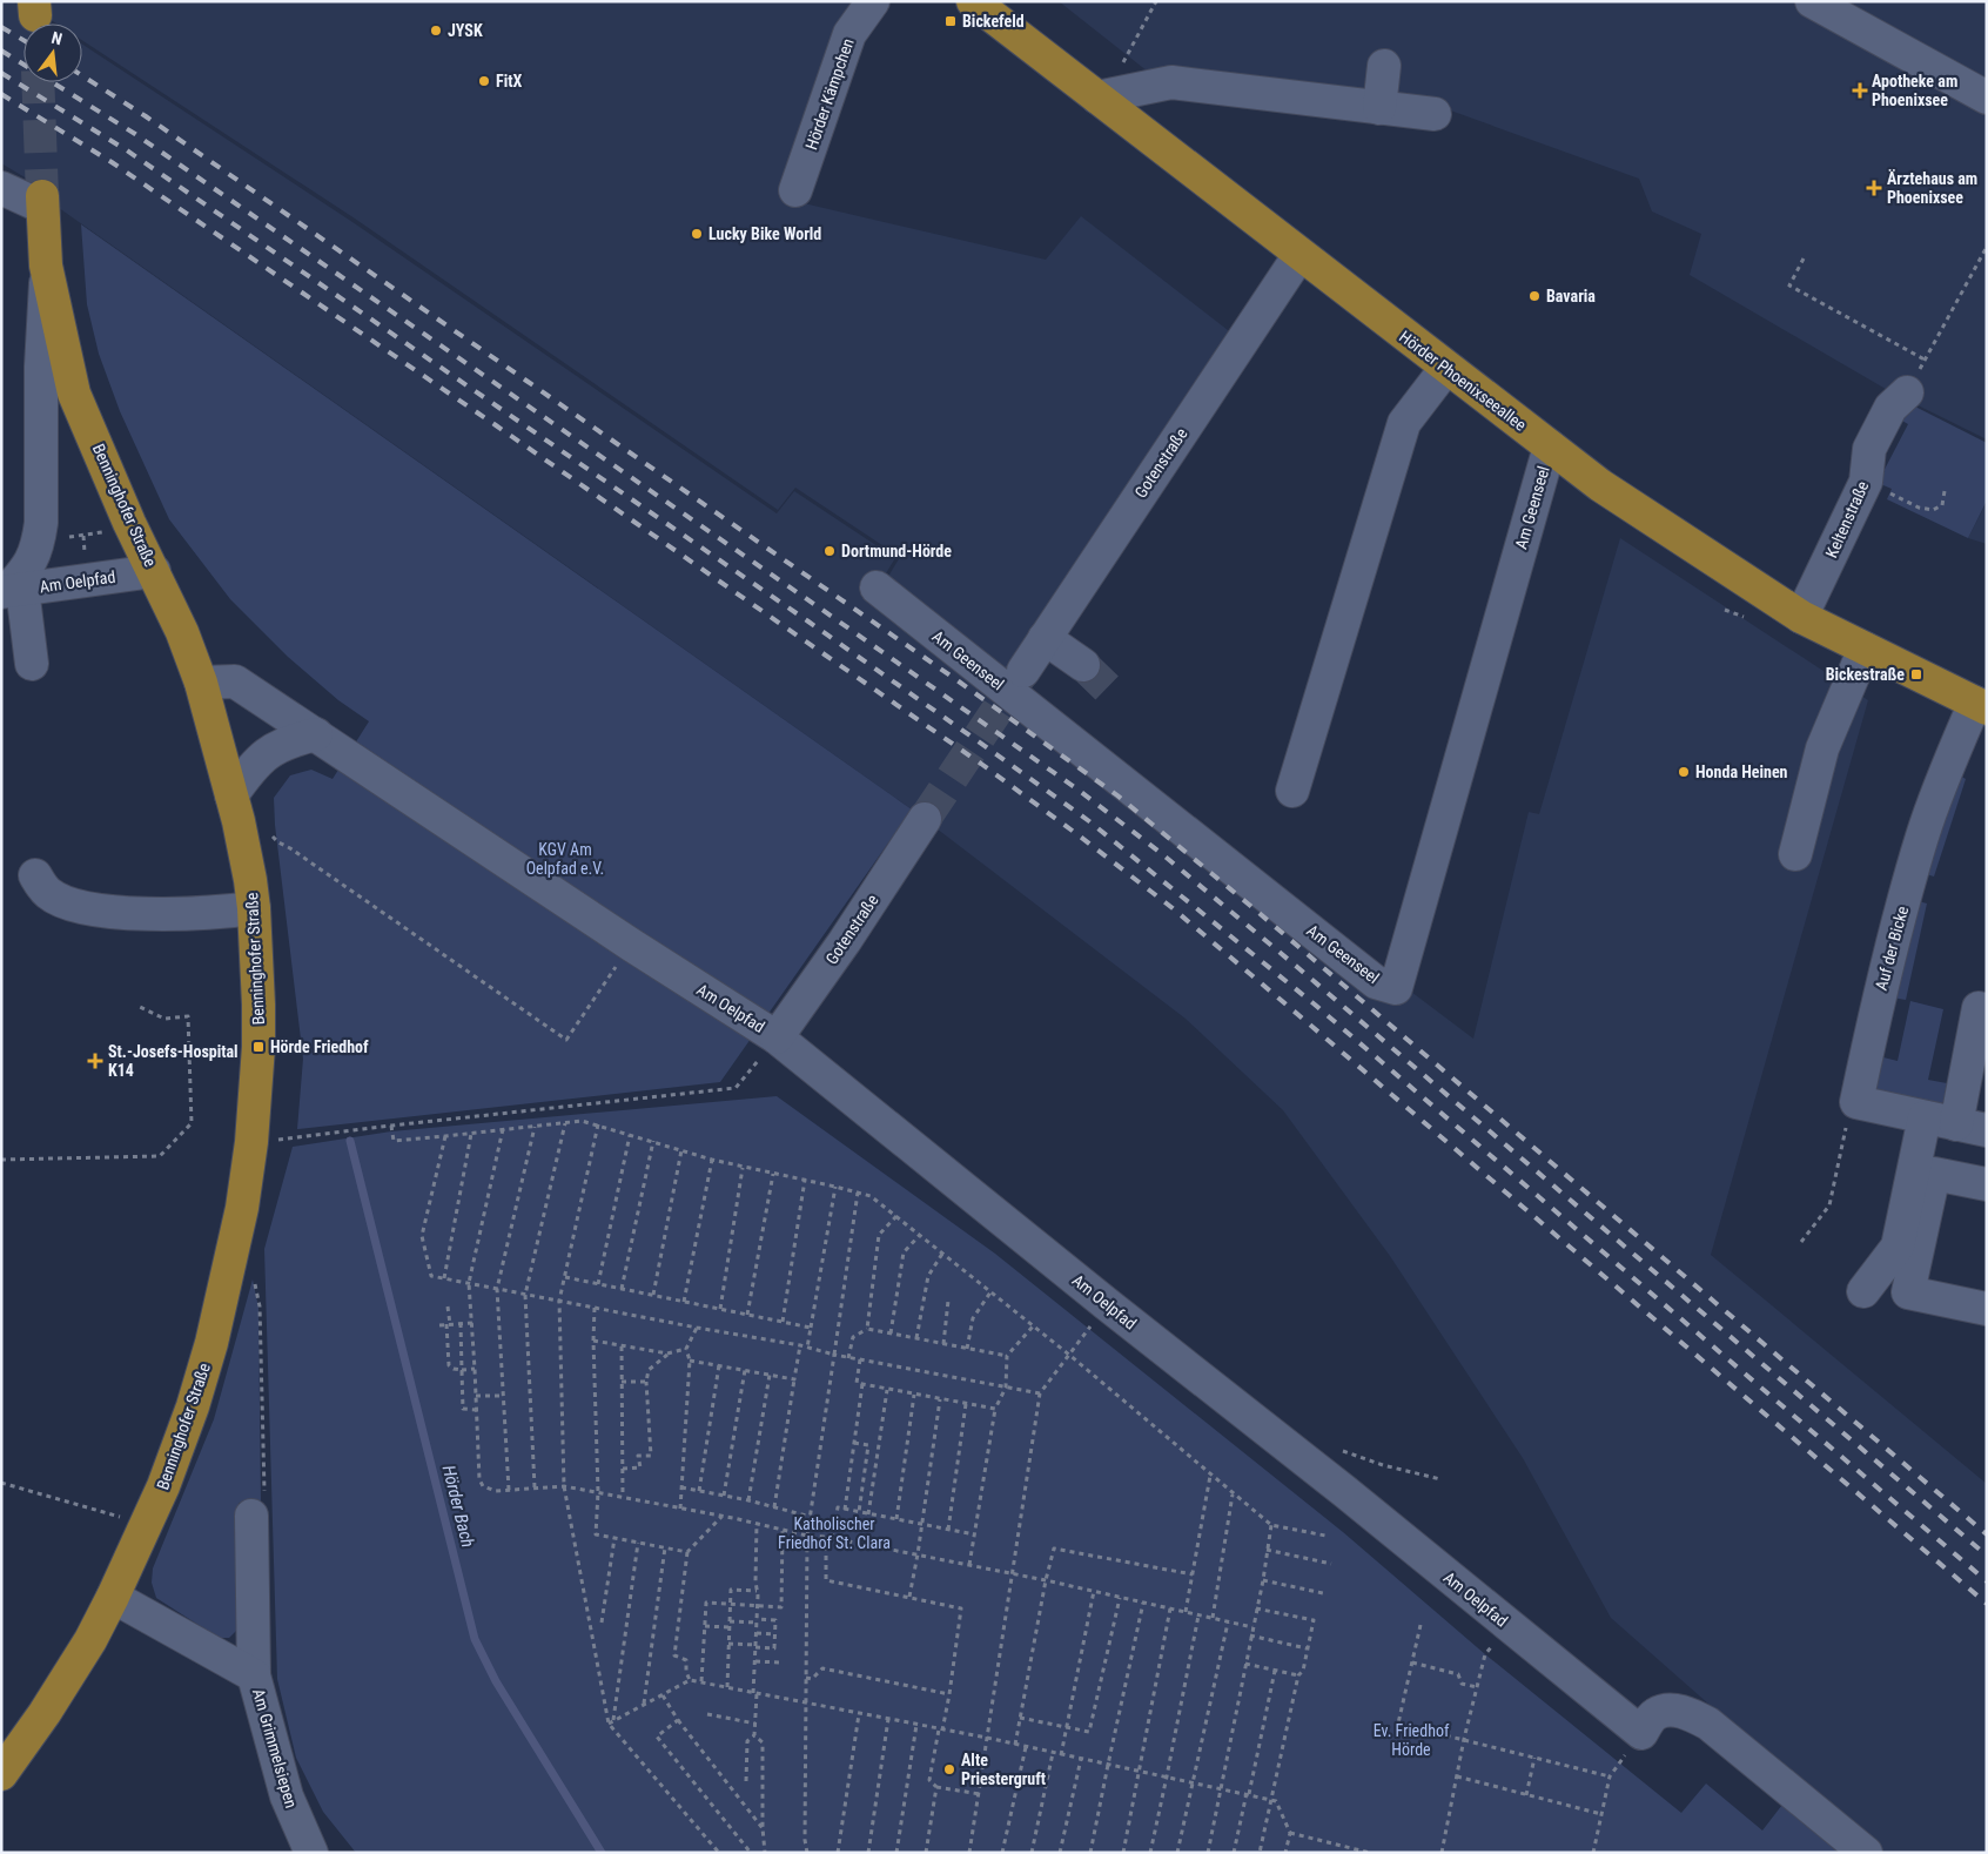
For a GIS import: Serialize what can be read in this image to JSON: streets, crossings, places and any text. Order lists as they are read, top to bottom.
{
  "streets": {
    "main road": ["Hörder Phoenixseeallee", "Benninghofer Straße"],
    "street": [
      "Hörder Kämpchen",
      "Gotenstraße",
      "Am Geenseel",
      "Keltenstraße",
      "Am Oelpfad",
      "Auf der Bicke",
      "Am Grimmelsiepen"
    ]
  },
  "crossings": [
    ["Hörder Phoenixseeallee", "Gotenstraße"],
    ["Hörder Phoenixseeallee", "Am Geenseel"],
    ["Hörder Phoenixseeallee", "Keltenstraße"],
    ["Hörder Phoenixseeallee", "Auf der Bicke"],
    ["Gotenstraße", "Am Oelpfad"],
    ["Benninghofer Straße", "Am Oelpfad"],
    ["Benninghofer Straße", "Am Grimmelsiepen"]
  ],
  "water": ["Hörder Bach"],
  "parks": ["KGV Am Oelpfad e.V.", "Katholischer Friedhof St. Clara", "Ev. Friedhof Hörde"],
  "places": {
    "transit": ["Bickefeld", "Bickestraße", "Hörde Friedhof"],
    "other": [
      "JYSK",
      "FitX",
      "Lucky Bike World",
      "Bavaria",
      "Dortmund-Hörde",
      "Honda Heinen",
      "Alte Priestergruft"
    ],
    "health": ["Apotheke am Phoenixsee", "Ärztehaus am Phoenixsee", "St.-Josefs-Hospital K14"]
  },
  "north": "top"
}
